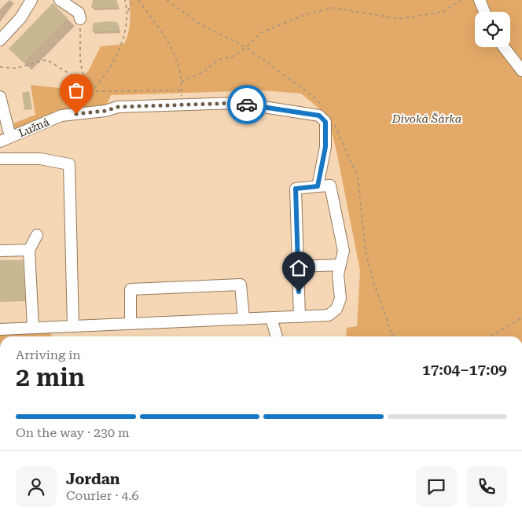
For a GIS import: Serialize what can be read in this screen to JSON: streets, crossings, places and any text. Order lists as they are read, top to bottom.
{
  "streets": {
    "street": ["Lužná"]
  },
  "parks": ["Divoká Šárka"],
  "page": {
    "heading": ["2 min", "Arriving in", "17:04–17:09"],
    "panel": ["Jordan", "Courier · 4.6"],
    "bar": "On the way · 230 m"
  }
}
